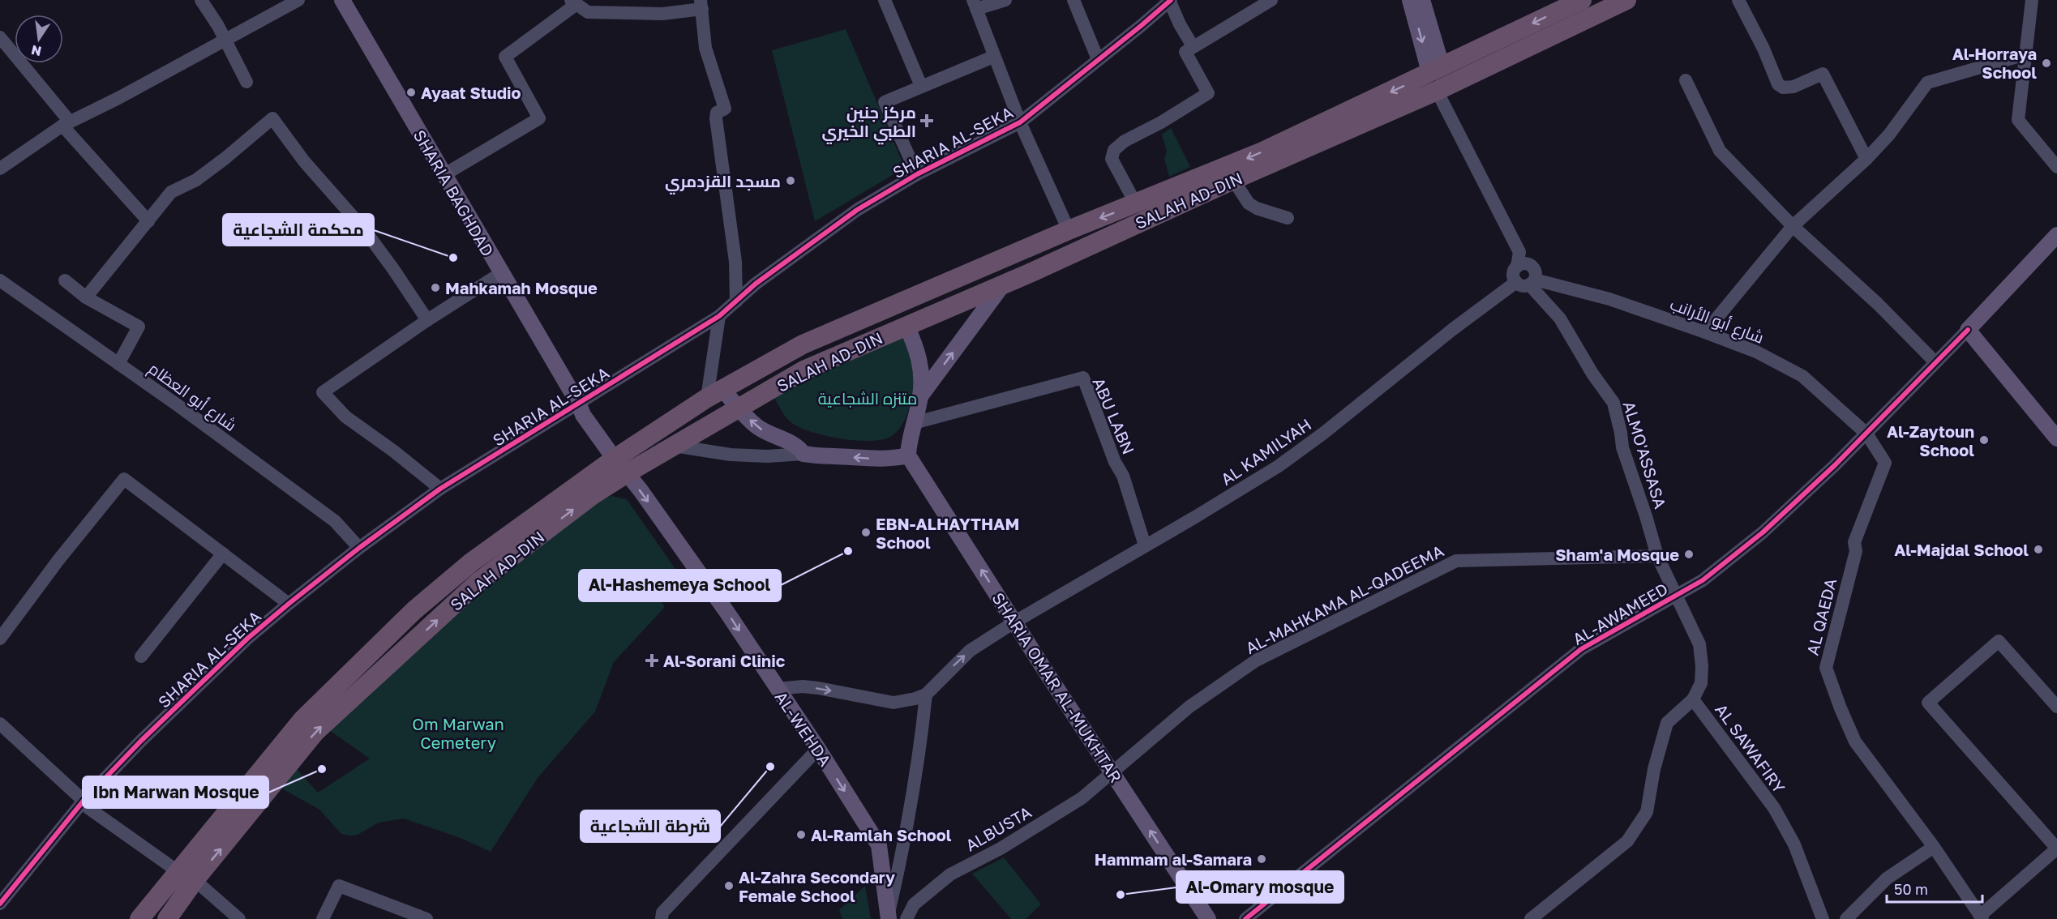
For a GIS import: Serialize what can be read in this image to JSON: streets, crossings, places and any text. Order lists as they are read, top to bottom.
{
  "streets": {
    "highway": ["SALAH AD-DIN"],
    "main road": [
      "SHARIA BAGHDAD",
      "AL-AWAMEED",
      "SHARIA OMAR AL-MUKHTAR",
      "AL-WEHDA"
    ],
    "street": [
      "SHARIA AL-SEKA",
      "شارع أبو الأرانب",
      "شارع أبو العظام",
      "ABU LABN",
      "AL KAMILYAH",
      "ALMO'ASSASA",
      "AL-MAHKAMA AL-QADEEMA",
      "AL QAEDA",
      "AL SAWAFIRY",
      "ALBUSTA"
    ]
  },
  "crossings": [
    ["SHARIA AL-SEKA", "SHARIA BAGHDAD"],
    ["SHARIA AL-SEKA", "شارع أبو العظام"],
    ["SHARIA BAGHDAD", "SALAH AD-DIN"],
    ["SHARIA BAGHDAD", "AL-WEHDA"],
    ["SALAH AD-DIN", "AL-WEHDA"],
    ["شارع أبو الأرانب", "AL KAMILYAH"],
    ["شارع أبو الأرانب", "ALMO'ASSASA"],
    ["شارع أبو الأرانب", "AL-AWAMEED"],
    ["شارع أبو الأرانب", "AL QAEDA"],
    ["ABU LABN", "AL KAMILYAH"],
    ["AL KAMILYAH", "ALMO'ASSASA"],
    ["AL KAMILYAH", "SHARIA OMAR AL-MUKHTAR"],
    ["ALMO'ASSASA", "AL-MAHKAMA AL-QADEEMA"],
    ["ALMO'ASSASA", "AL-AWAMEED"],
    ["ALMO'ASSASA", "AL SAWAFIRY"],
    ["AL-MAHKAMA AL-QADEEMA", "SHARIA OMAR AL-MUKHTAR"],
    ["AL-MAHKAMA AL-QADEEMA", "ALBUSTA"],
    ["AL-AWAMEED", "AL QAEDA"],
    ["AL-AWAMEED", "AL SAWAFIRY"],
    ["SHARIA OMAR AL-MUKHTAR", "ALBUSTA"]
  ],
  "one_way": ["SHARIA OMAR AL-MUKHTAR", "AL-WEHDA"],
  "parks": ["متنزه الشجاعية", "Om Marwan Cemetery"],
  "places": {
    "other": [
      "Al-Horraya School",
      "Ayaat Studio",
      "مسجد القزدمري",
      "محكمة الشجاعية",
      "Mahkamah Mosque",
      "Al-Zaytoun School",
      "EBN-ALHAYTHAM School",
      "Al-Majdal School",
      "Al-Hashemeya School",
      "Sham'a Mosque",
      "شرطة الشجاعية",
      "Ibn Marwan Mosque",
      "Al-Ramlah School",
      "Hammam al-Samara",
      "Al-Zahra Secondary Female School",
      "Al-Omary mosque"
    ],
    "health": ["مركز جنين الطبي الخيري", "Al-Sorani Clinic"]
  },
  "scale_bar": "50 m",
  "north": "bottom"
}
